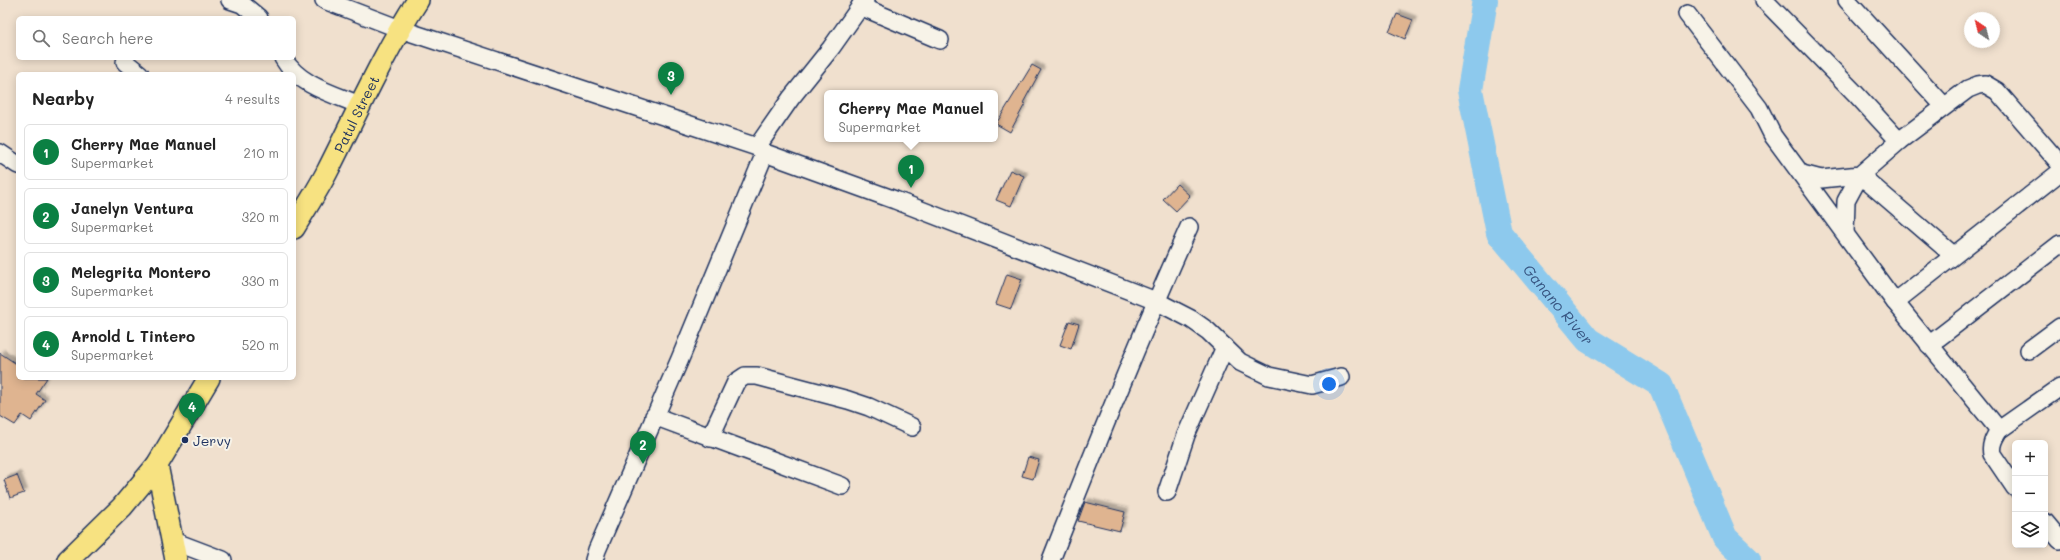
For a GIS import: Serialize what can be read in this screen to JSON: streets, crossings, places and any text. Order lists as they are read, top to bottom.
{
  "streets": {
    "main road": ["Patul Street"]
  },
  "water": ["Ganano River"],
  "places": ["Jervy"],
  "north": "top left",
  "page": {
    "search": "Search here",
    "pins": [
      "3",
      "1",
      "4",
      "2"
    ],
    "heading": ["Nearby", "4 results"],
    "popup": ["Cherry Mae Manuel", "Supermarket"],
    "list": [
      {
        "mark": "1",
        "name": "Cherry Mae Manuel",
        "note": "Supermarket",
        "value": "210 m"
      },
      {
        "mark": "2",
        "name": "Janelyn Ventura",
        "note": "Supermarket",
        "value": "320 m"
      },
      {
        "mark": "3",
        "name": "Melegrita Montero",
        "note": "Supermarket",
        "value": "330 m"
      },
      {
        "mark": "4",
        "name": "Arnold L Tintero",
        "note": "Supermarket",
        "value": "520 m"
      }
    ],
    "map_buttons": ["+", "−"]
  }
}
